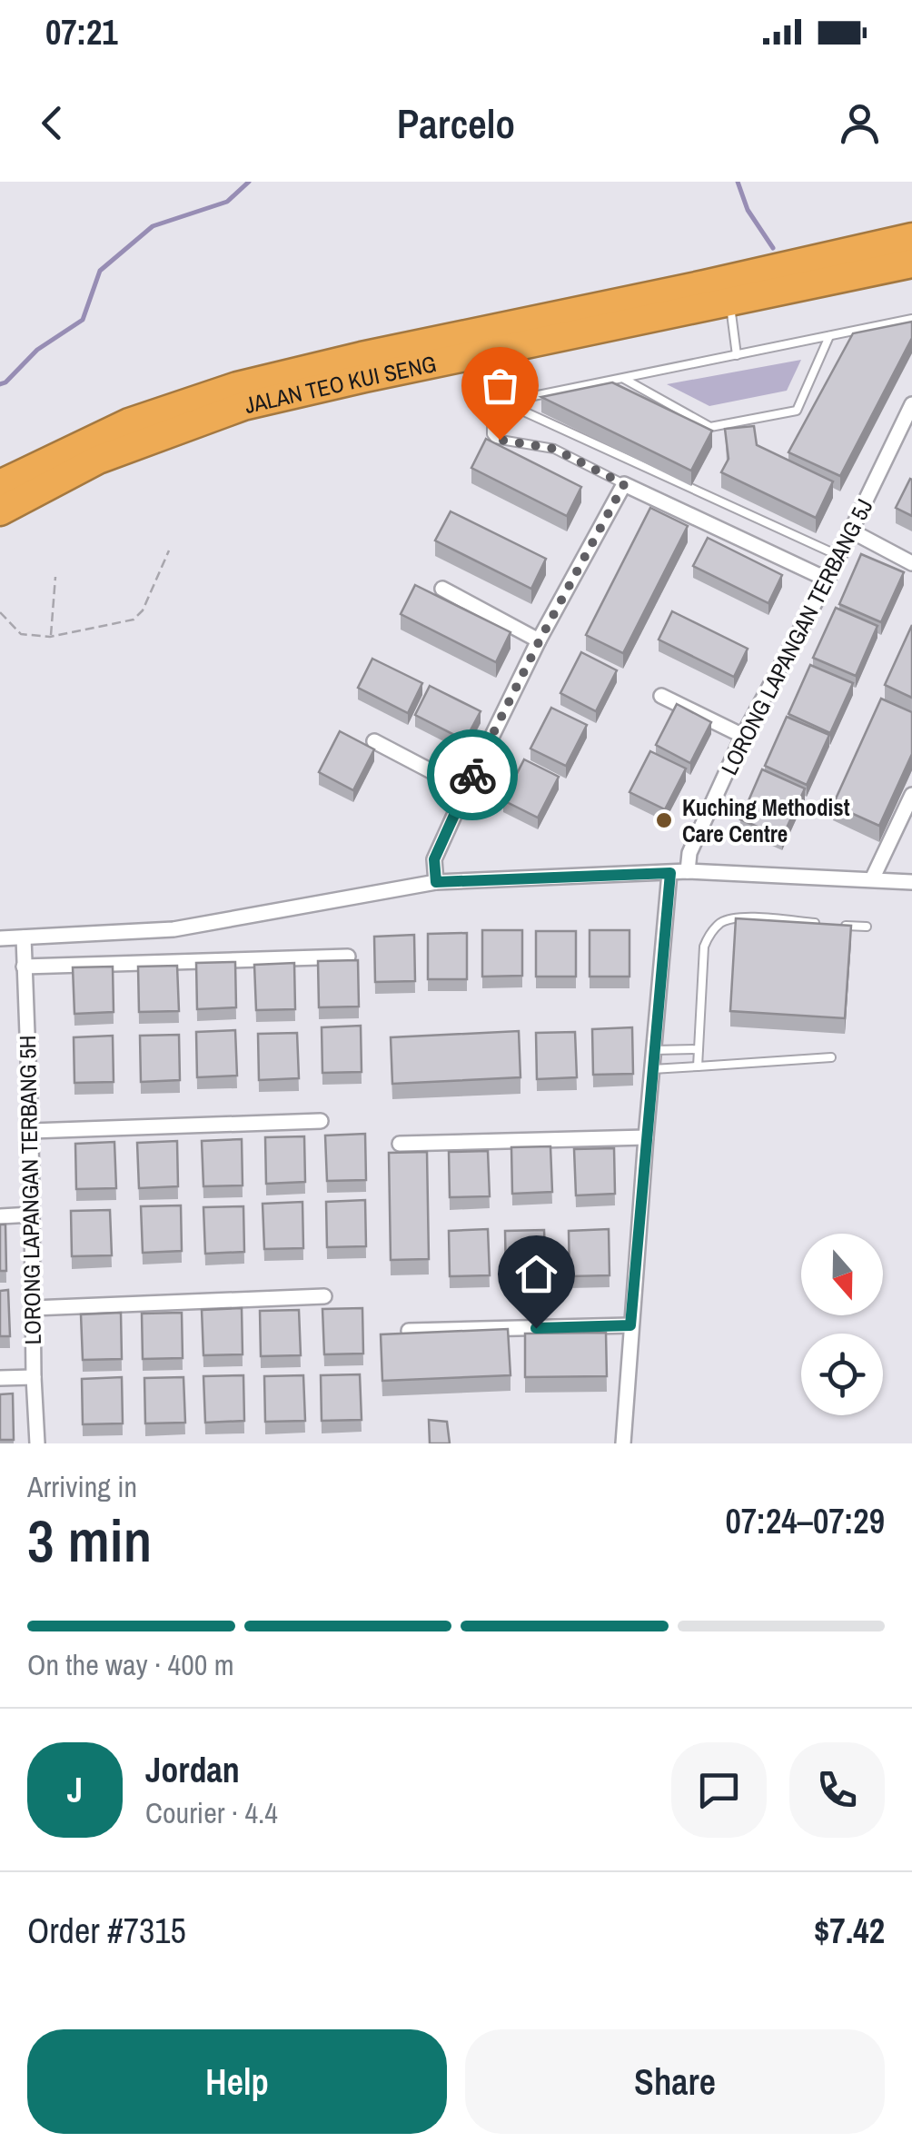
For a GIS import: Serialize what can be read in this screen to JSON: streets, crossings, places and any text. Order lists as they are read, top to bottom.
{
  "streets": {
    "highway": ["JALAN TEO KUI SENG"],
    "street": ["LORONG LAPANGAN TERBANG 5J", "LORONG LAPANGAN TERBANG 5H"]
  },
  "places": ["Kuching Methodist Care Centre"],
  "north": "bottom",
  "page": {
    "status": "07:21",
    "header": "Parcelo",
    "heading": ["3 min", "Arriving in", "07:24–07:29"],
    "panel": [
      "Jordan",
      "Courier · 4.4",
      "Order #7315",
      "$7.42"
    ],
    "bar": "On the way · 400 m",
    "round": "J",
    "buttons": ["Help", "Share"]
  }
}
